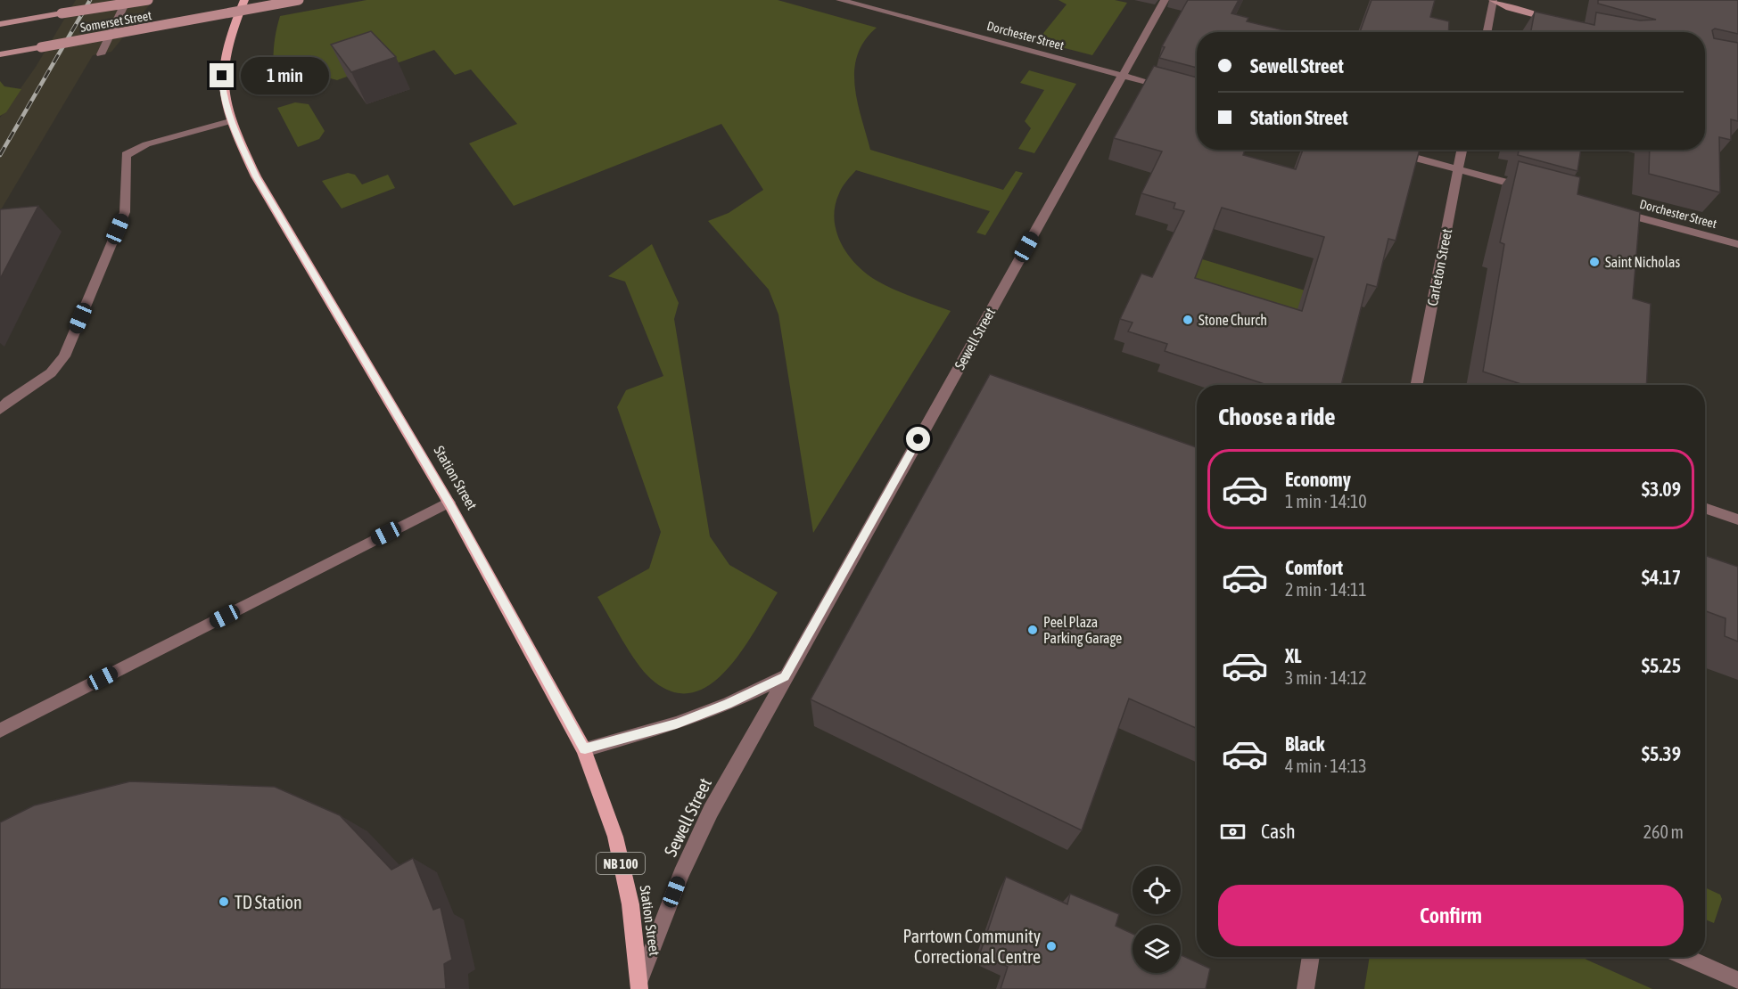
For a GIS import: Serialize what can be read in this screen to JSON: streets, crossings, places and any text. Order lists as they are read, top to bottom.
{
  "streets": {
    "main road": ["Somerset Street", "Station Street", "NB 100"],
    "street": ["Dorchester Street", "Carleton Street", "Sewell Street"]
  },
  "crossings": [
    ["Dorchester Street", "Sewell Street"],
    ["Sewell Street", "Station Street"]
  ],
  "places": [
    "Saint Nicholas",
    "Stone Church",
    "Peel Plaza Parking Garage",
    "TD Station",
    "Parrtown Community Correctional Centre"
  ],
  "page": {
    "banner": ["Sewell Street", "Station Street"],
    "bubble": "1 min",
    "heading": "Choose a ride",
    "list": [
      {
        "name": "Economy",
        "note": "1 min · 14:10",
        "value": "$3.09"
      },
      {
        "name": "Comfort",
        "note": "2 min · 14:11",
        "value": "$4.17"
      },
      {
        "name": "XL",
        "note": "3 min · 14:12",
        "value": "$5.25"
      },
      {
        "name": "Black",
        "note": "4 min · 14:13",
        "value": "$5.39"
      }
    ],
    "pay": ["Cash", "260 m"],
    "buttons": "Confirm"
  }
}
